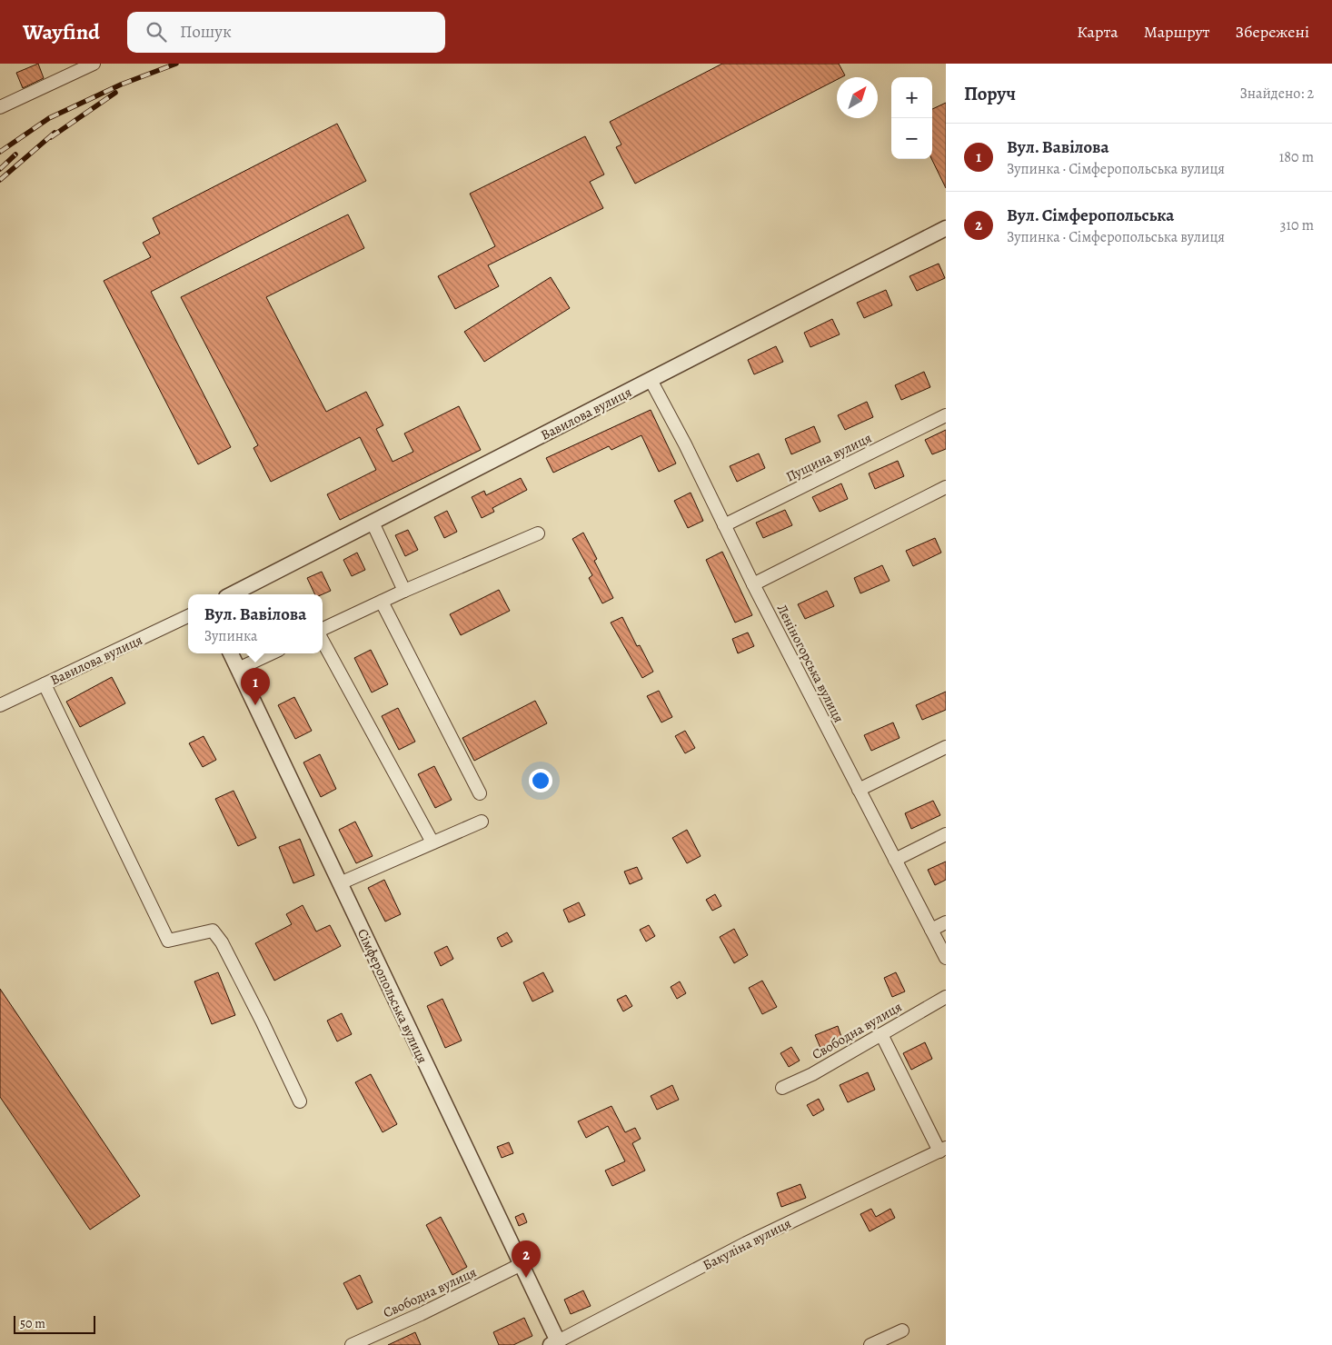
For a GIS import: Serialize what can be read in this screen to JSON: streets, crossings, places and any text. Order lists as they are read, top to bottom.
{
  "streets": {
    "street": [
      "Вавилова вулиця",
      "Пущина вулиця",
      "Леніногорська вулиця",
      "Сімферопольська вулиця",
      "Свободна вулиця",
      "Бакуліна вулиця"
    ]
  },
  "crossings": [
    ["Вавилова вулиця", "Леніногорська вулиця"],
    ["Пущина вулиця", "Леніногорська вулиця"],
    ["Сімферопольська вулиця", "Свободна вулиця"],
    ["Сімферопольська вулиця", "Бакуліна вулиця"]
  ],
  "scale_bar": "50 m",
  "north": "top right",
  "page": {
    "header": "Wayfind",
    "search": "Пошук",
    "nav": ["Карта", "Маршрут", "Збережені"],
    "heading": ["Поруч", "Знайдено: 2"],
    "map_buttons": ["+", "−"],
    "list": [
      {
        "mark": "1",
        "name": "Вул. Вавілова",
        "note": "Зупинка · Сімферопольська вулиця",
        "value": "180 m"
      },
      {
        "mark": "2",
        "name": "Вул. Сімферопольська",
        "note": "Зупинка · Сімферопольська вулиця",
        "value": "310 m"
      }
    ],
    "popup": ["Вул. Вавілова", "Зупинка"],
    "pins": ["1", "2"],
    "scale": "50 m"
  }
}
